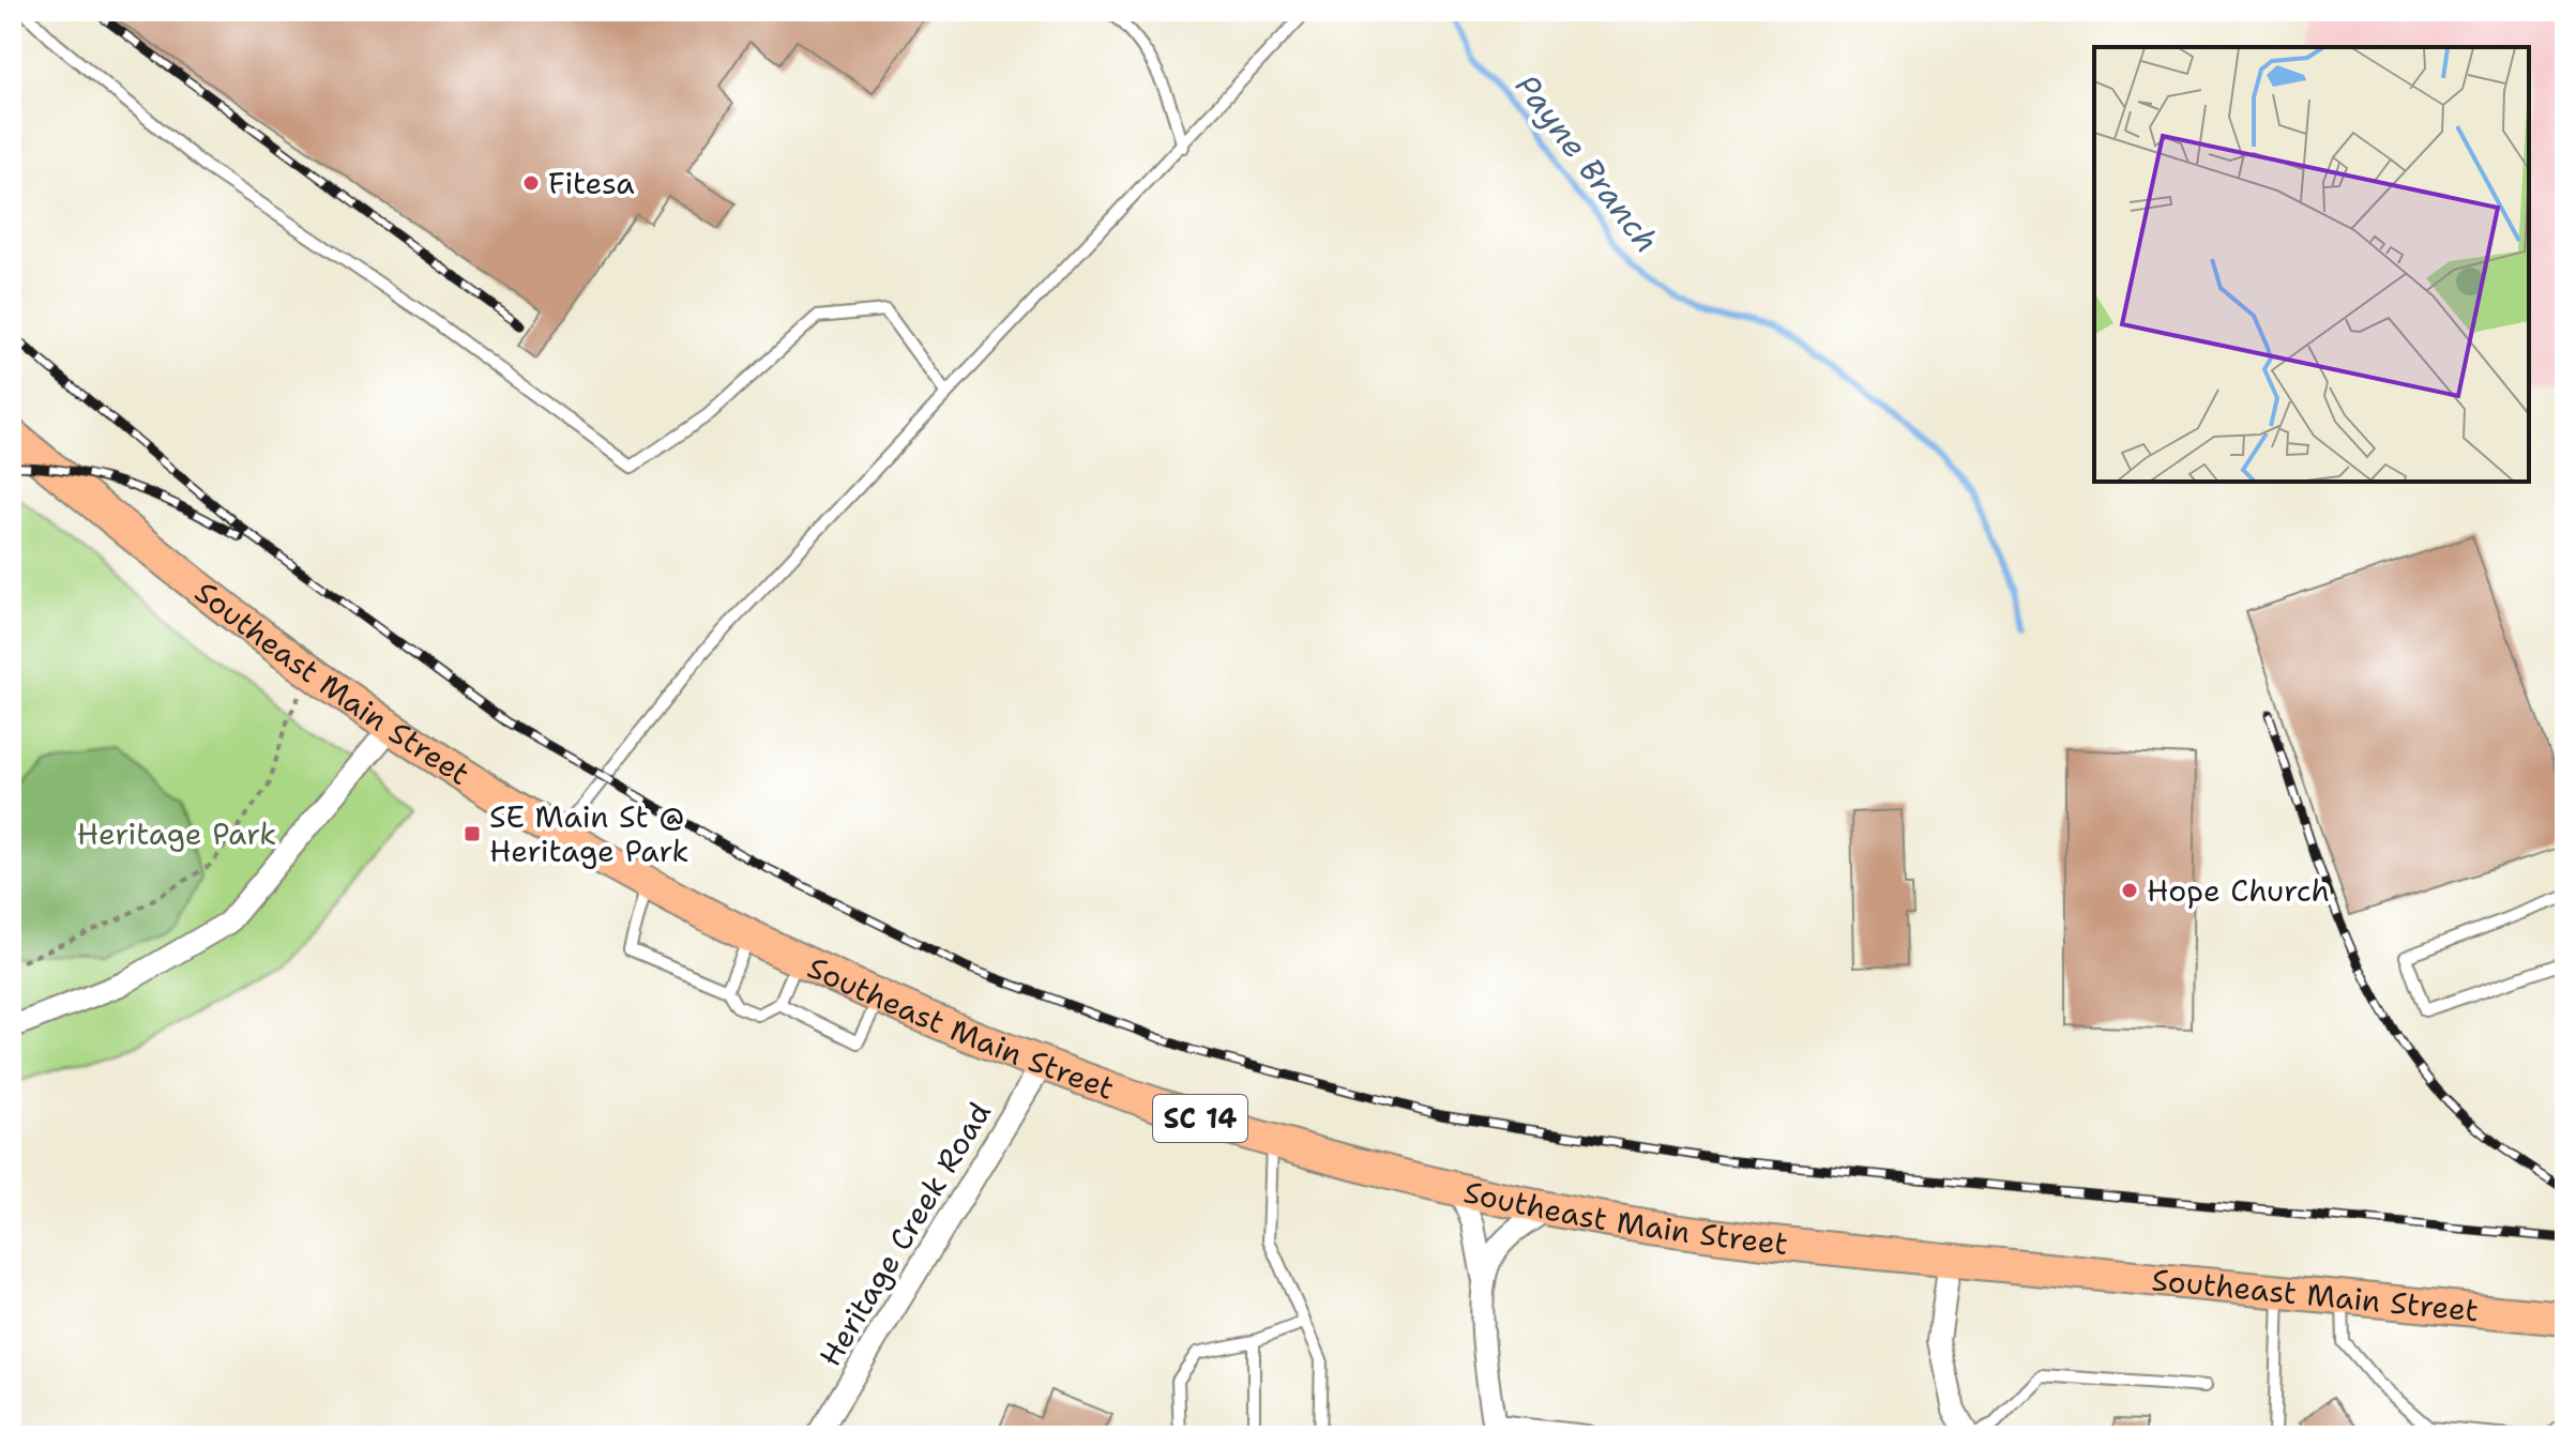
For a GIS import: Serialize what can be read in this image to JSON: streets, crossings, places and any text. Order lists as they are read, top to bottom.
{
  "streets": {
    "main road": ["Southeast Main Street", "SC 14"],
    "street": ["Heritage Creek Road"]
  },
  "crossings": [
    ["Southeast Main Street", "Heritage Creek Road"]
  ],
  "water": ["Payne Branch"],
  "parks": ["Heritage Park"],
  "places": {
    "other": ["Fitesa", "Hope Church"],
    "transit": ["SE Main St @ Heritage Park"]
  }
}
